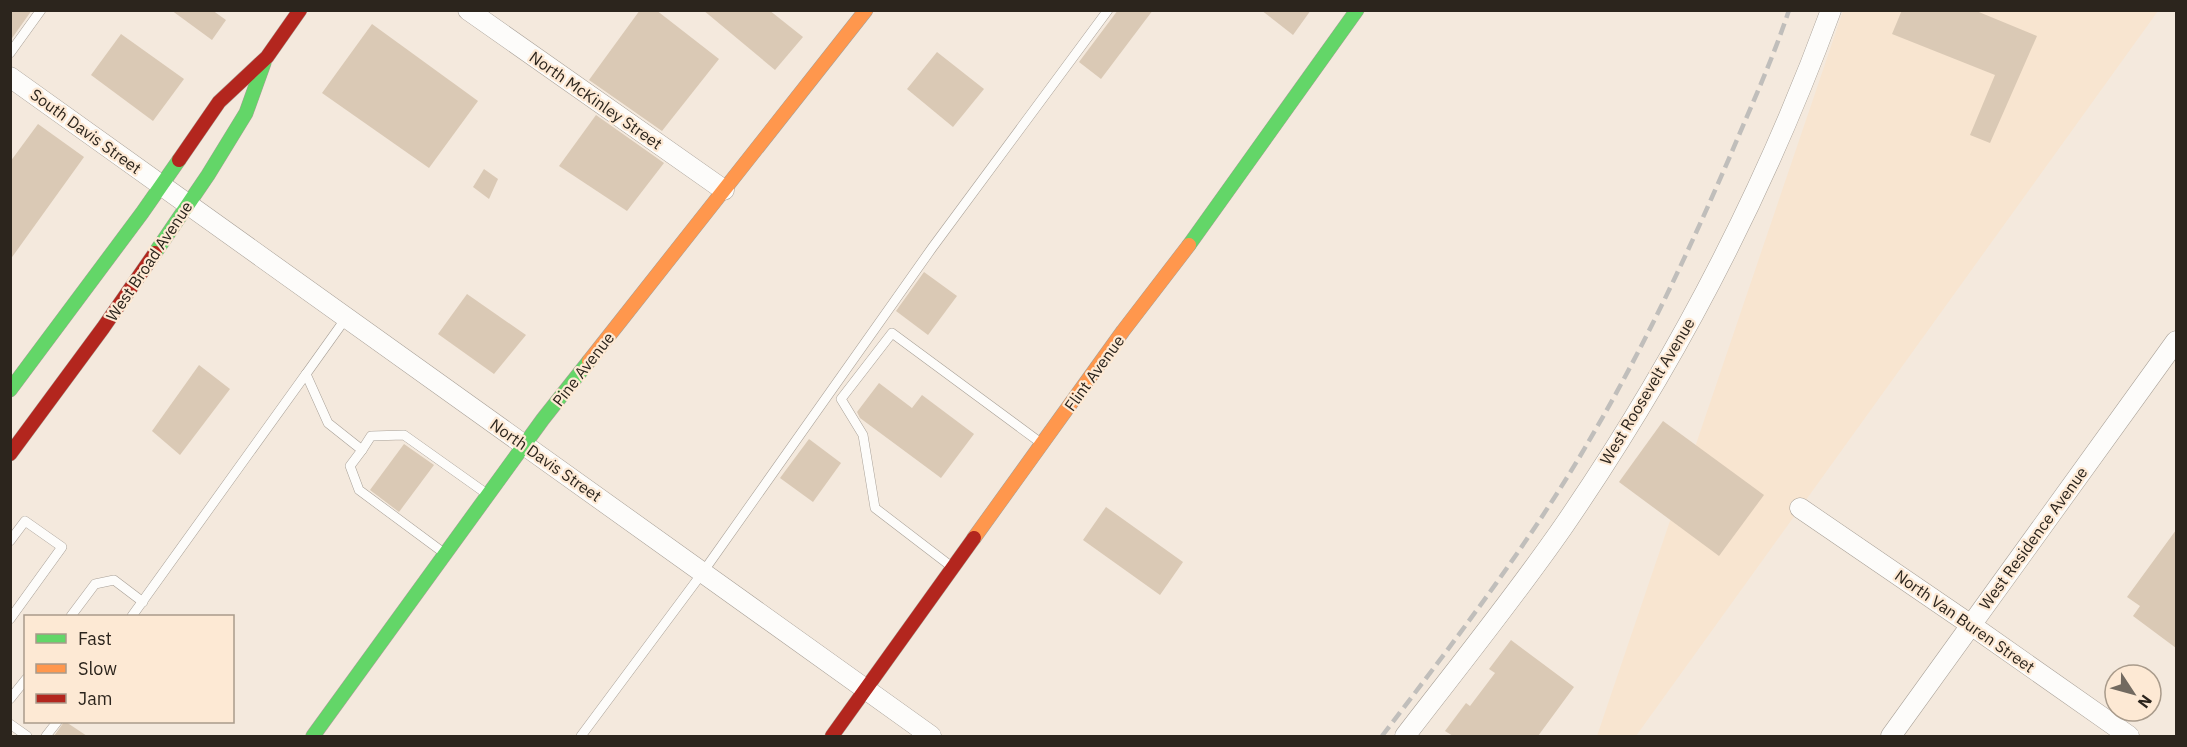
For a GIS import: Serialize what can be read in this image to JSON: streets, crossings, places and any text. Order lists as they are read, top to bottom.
{
  "streets": {
    "main road": ["West Broad Avenue", "Pine Avenue", "Flint Avenue"],
    "street": [
      "North McKinley Street",
      "South Davis Street",
      "West Roosevelt Avenue",
      "North Davis Street",
      "West Residence Avenue",
      "North Van Buren Street"
    ]
  },
  "crossings": [
    ["North McKinley Street", "Pine Avenue"],
    ["South Davis Street", "West Broad Avenue"],
    ["South Davis Street", "North Davis Street"],
    ["West Broad Avenue", "North Davis Street"],
    ["Pine Avenue", "North Davis Street"],
    ["Flint Avenue", "North Davis Street"],
    ["West Residence Avenue", "North Van Buren Street"]
  ],
  "legend": ["Fast", "Slow", "Jam"],
  "north": "bottom right"
}
